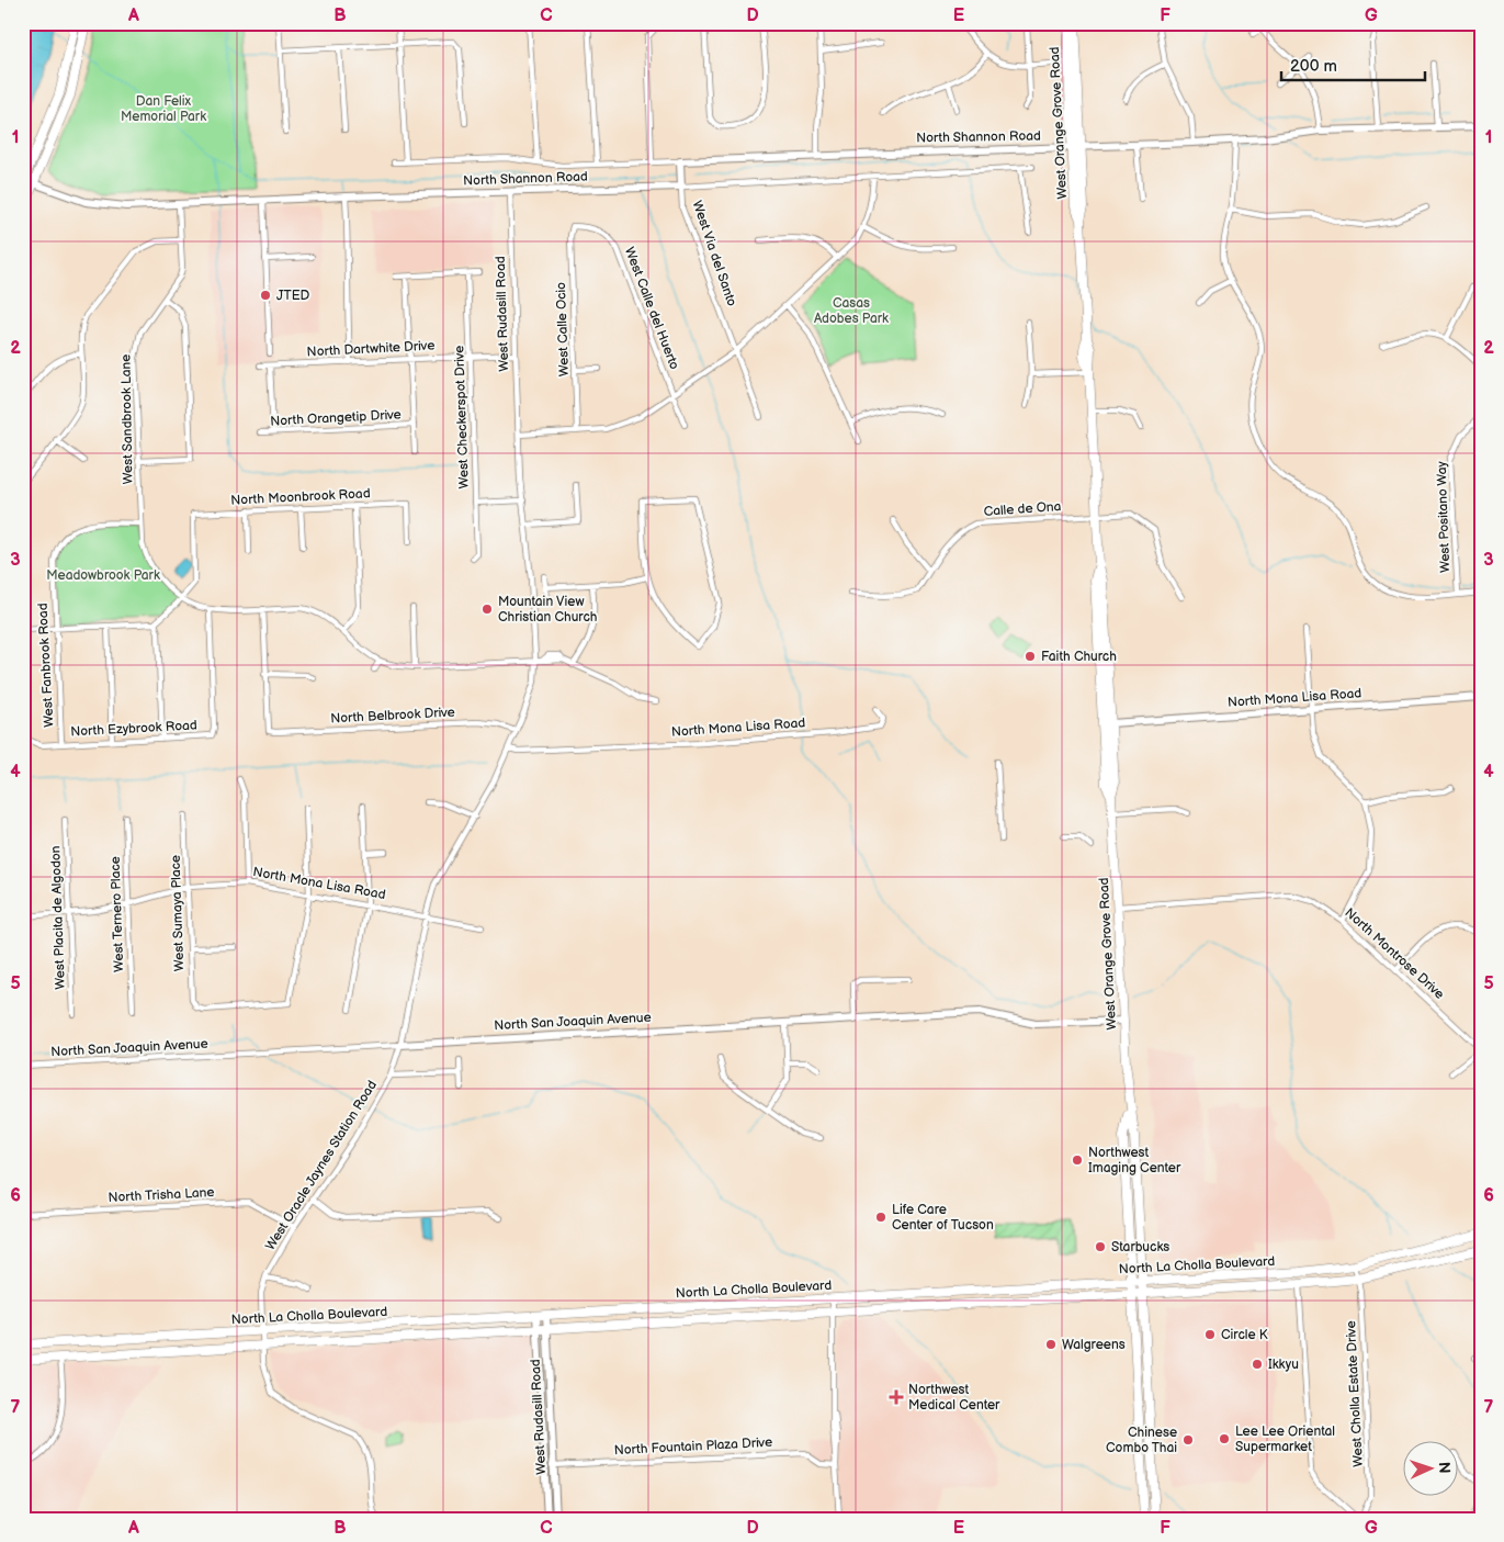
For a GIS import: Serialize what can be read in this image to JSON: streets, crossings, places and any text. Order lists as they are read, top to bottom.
{
  "streets": {
    "main road": ["West Orange Grove Road", "North La Cholla Boulevard"],
    "street": [
      "North Shannon Road",
      "West Via del Santo",
      "West Calle del Huerto",
      "West Rudasill Road",
      "West Calle Ocio",
      "North Dartwhite Drive",
      "West Checkerspot Drive",
      "North Orangetip Drive",
      "West Sandbrook Lane",
      "North Moonbrook Road",
      "Calle de Ona",
      "West Positano Way",
      "West Fanbrook Road",
      "North Mona Lisa Road",
      "North Belbrook Drive",
      "North Ezybrook Road",
      "West Sumaya Place",
      "West Ternero Place",
      "West Placita de Algodon",
      "North Montrose Drive",
      "North San Joaquin Avenue",
      "West Oracle Jaynes Station Road",
      "North Trisha Lane",
      "West Cholla Estate Drive",
      "North Fountain Plaza Drive"
    ]
  },
  "crossings": [
    ["West Orange Grove Road", "North Shannon Road"],
    ["West Orange Grove Road", "Calle de Ona"],
    ["West Orange Grove Road", "North Mona Lisa Road"],
    ["West Orange Grove Road", "North Montrose Drive"],
    ["West Orange Grove Road", "North San Joaquin Avenue"],
    ["West Orange Grove Road", "North La Cholla Boulevard"],
    ["North Shannon Road", "West Via del Santo"],
    ["North Shannon Road", "West Rudasill Road"],
    ["North Shannon Road", "West Sandbrook Lane"],
    ["West Calle del Huerto", "West Calle Ocio"],
    ["West Rudasill Road", "North Dartwhite Drive"],
    ["West Rudasill Road", "West Oracle Jaynes Station Road"],
    ["West Rudasill Road", "North La Cholla Boulevard"],
    ["West Rudasill Road", "North Fountain Plaza Drive"],
    ["North Dartwhite Drive", "West Checkerspot Drive"],
    ["West Sandbrook Lane", "North Moonbrook Road"],
    ["West Sandbrook Lane", "West Fanbrook Road"],
    ["West Fanbrook Road", "North Ezybrook Road"],
    ["North Mona Lisa Road", "West Sumaya Place"],
    ["North Mona Lisa Road", "West Ternero Place"],
    ["North Mona Lisa Road", "West Placita de Algodon"],
    ["North Mona Lisa Road", "West Oracle Jaynes Station Road"],
    ["North Belbrook Drive", "West Oracle Jaynes Station Road"],
    ["North San Joaquin Avenue", "West Oracle Jaynes Station Road"],
    ["West Oracle Jaynes Station Road", "North Trisha Lane"],
    ["West Oracle Jaynes Station Road", "North La Cholla Boulevard"],
    ["North La Cholla Boulevard", "West Cholla Estate Drive"]
  ],
  "parks": ["Dan Felix Memorial Park", "Casas Adobes Park", "Meadowbrook Park"],
  "places": {
    "other": [
      "JTED",
      "Mountain View Christian Church",
      "Faith Church",
      "Northwest Imaging Center",
      "Life Care Center of Tucson",
      "Starbucks",
      "Circle K",
      "Walgreens",
      "Ikkyu",
      "Lee Lee Oriental Supermarket",
      "Chinese Combo Thai"
    ],
    "health": ["Northwest Medical Center"]
  },
  "scale_bar": "200 m",
  "north": "right",
  "grid": {
    "columns": [
      "A",
      "B",
      "C",
      "D",
      "E",
      "F",
      "G"
    ],
    "rows": [
      "1",
      "2",
      "3",
      "4",
      "5",
      "6",
      "7"
    ]
  }
}
